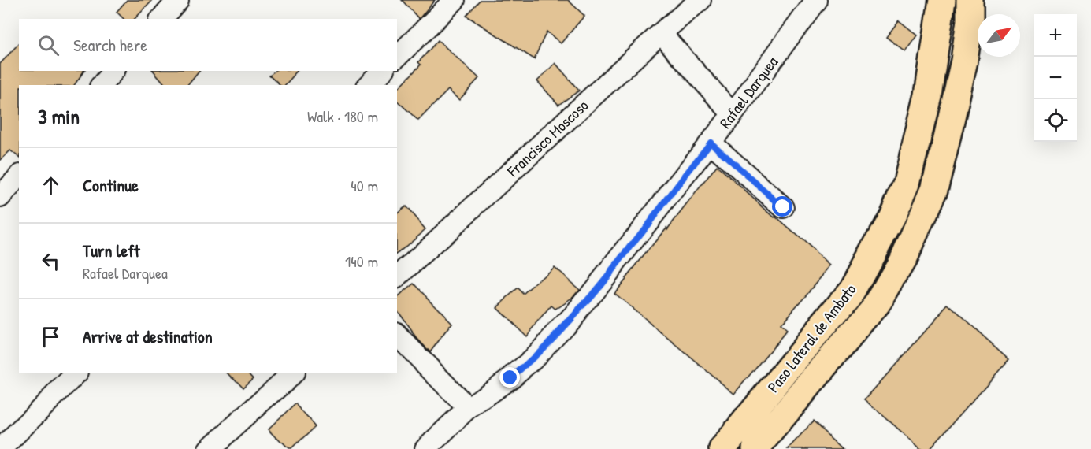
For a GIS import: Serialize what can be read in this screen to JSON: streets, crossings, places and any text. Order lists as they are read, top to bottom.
{
  "streets": {
    "highway": ["Paso Lateral de Ambato"],
    "street": ["Rafael Darquea", "Francisco Moscoso"]
  },
  "north": "top right",
  "page": {
    "map_buttons": ["+", "−"],
    "search": "Search here",
    "heading": ["3 min", "Walk · 180 m"],
    "list": [
      ["Continue", "40 m"],
      ["Turn left", "Rafael Darquea", "140 m"],
      "Arrive at destination"
    ]
  }
}
